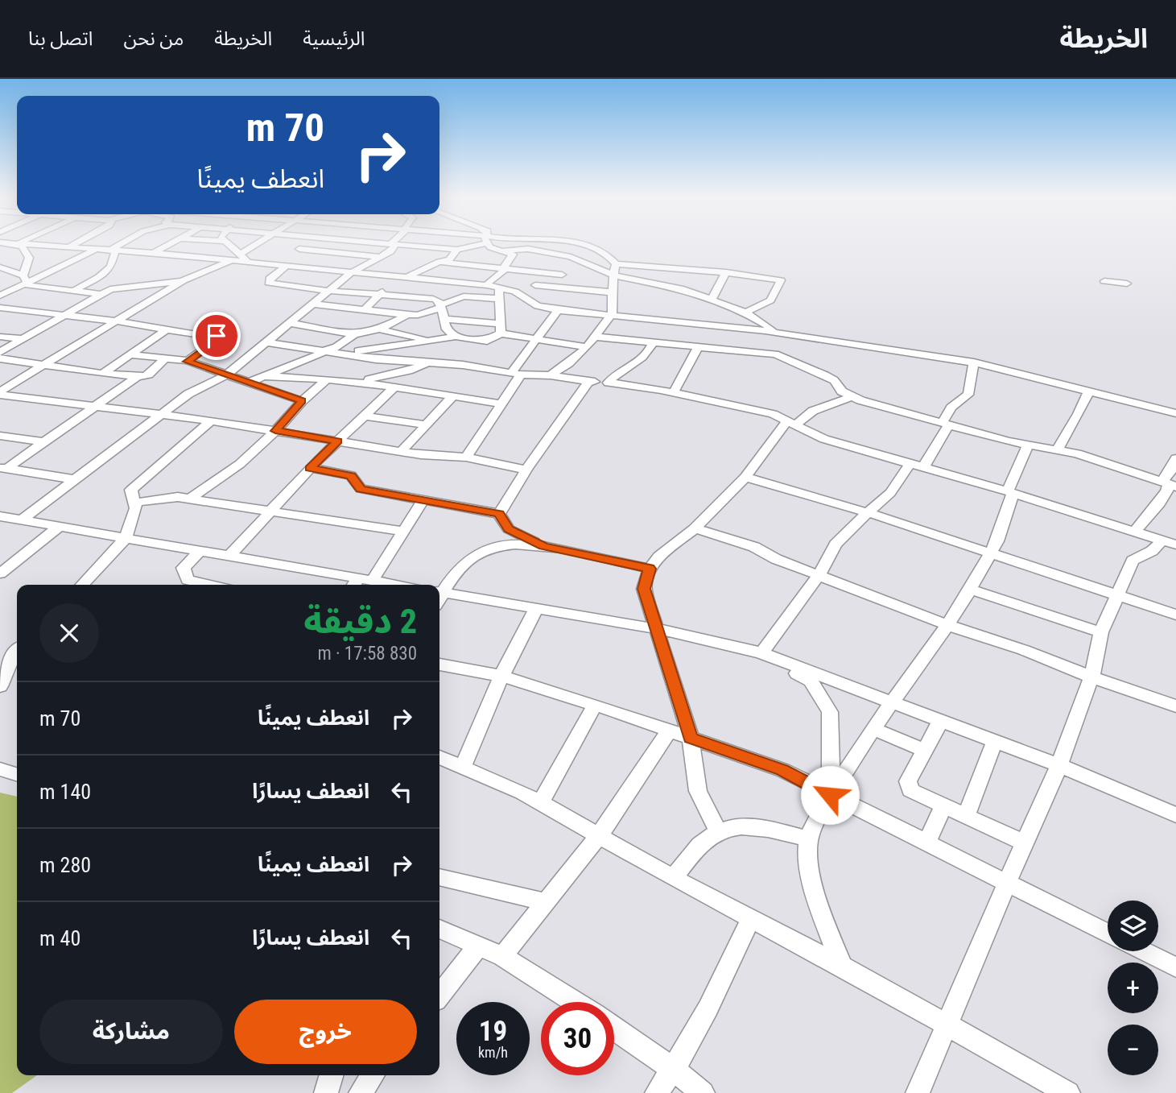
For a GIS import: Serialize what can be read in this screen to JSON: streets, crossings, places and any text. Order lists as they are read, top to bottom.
{
  "page": {
    "header": "الخريطة",
    "nav": [
      "الرئيسية",
      "الخريطة",
      "من نحن",
      "اتصل بنا"
    ],
    "turn": ["70 m", "انعطف يمينًا"],
    "heading": ["2 دقيقة", "830 m · 17:58"],
    "list": [
      {
        "name": "انعطف يمينًا",
        "value": "70 m"
      },
      {
        "name": "انعطف يسارًا",
        "value": "140 m"
      },
      {
        "name": "انعطف يمينًا",
        "value": "280 m"
      },
      {
        "name": "انعطف يسارًا",
        "value": "40 m"
      }
    ],
    "map_buttons": ["+", "−"],
    "buttons": ["خروج", "مشاركة"],
    "speed": "19 km/h",
    "limit": "30"
  }
}
